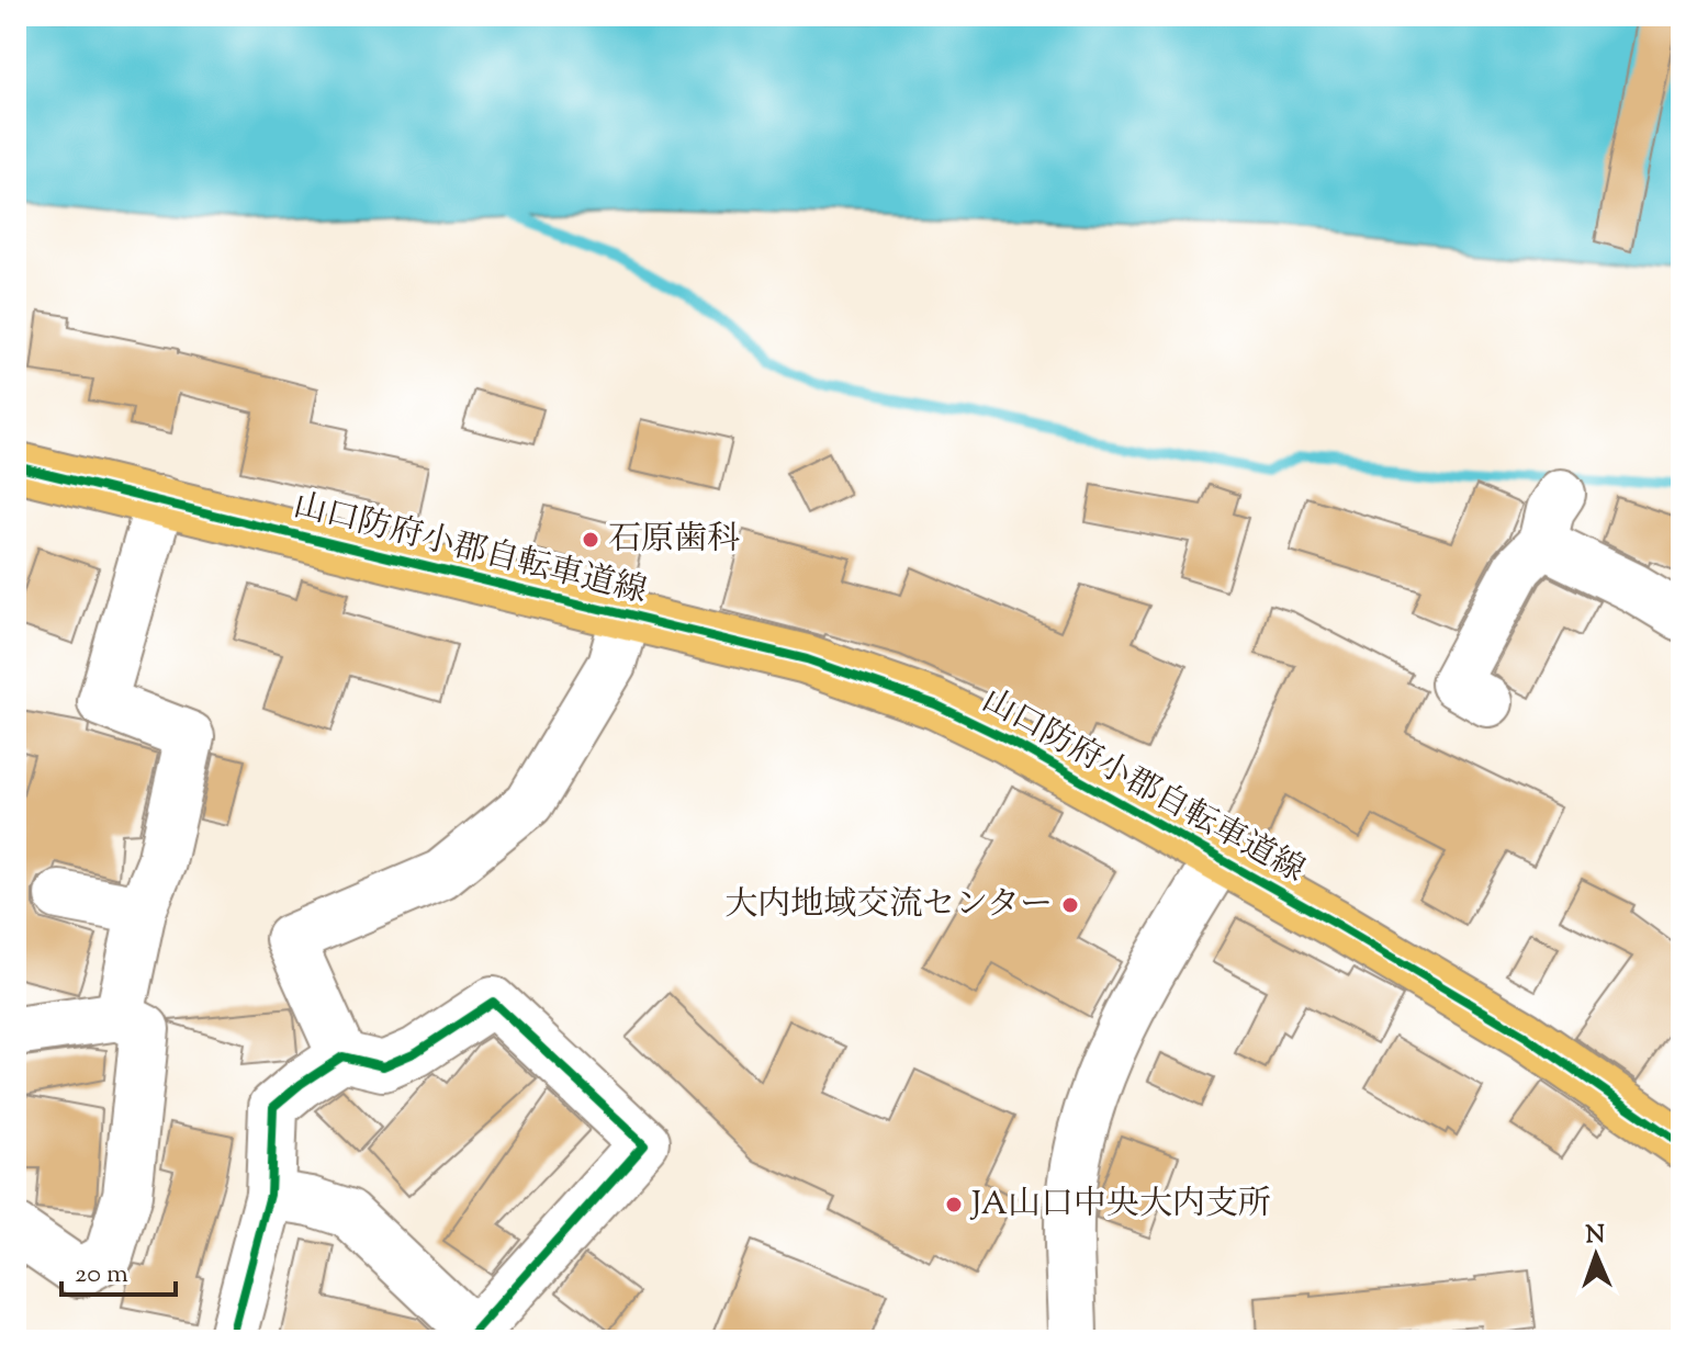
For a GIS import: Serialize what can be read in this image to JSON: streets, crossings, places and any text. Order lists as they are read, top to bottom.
{
  "streets": {
    "main road": ["山口防府小郡自転車道線"]
  },
  "places": ["石原歯科", "大内地域交流センター", "JA山口中央大内支所"],
  "scale_bar": "20 m",
  "north": "top"
}
